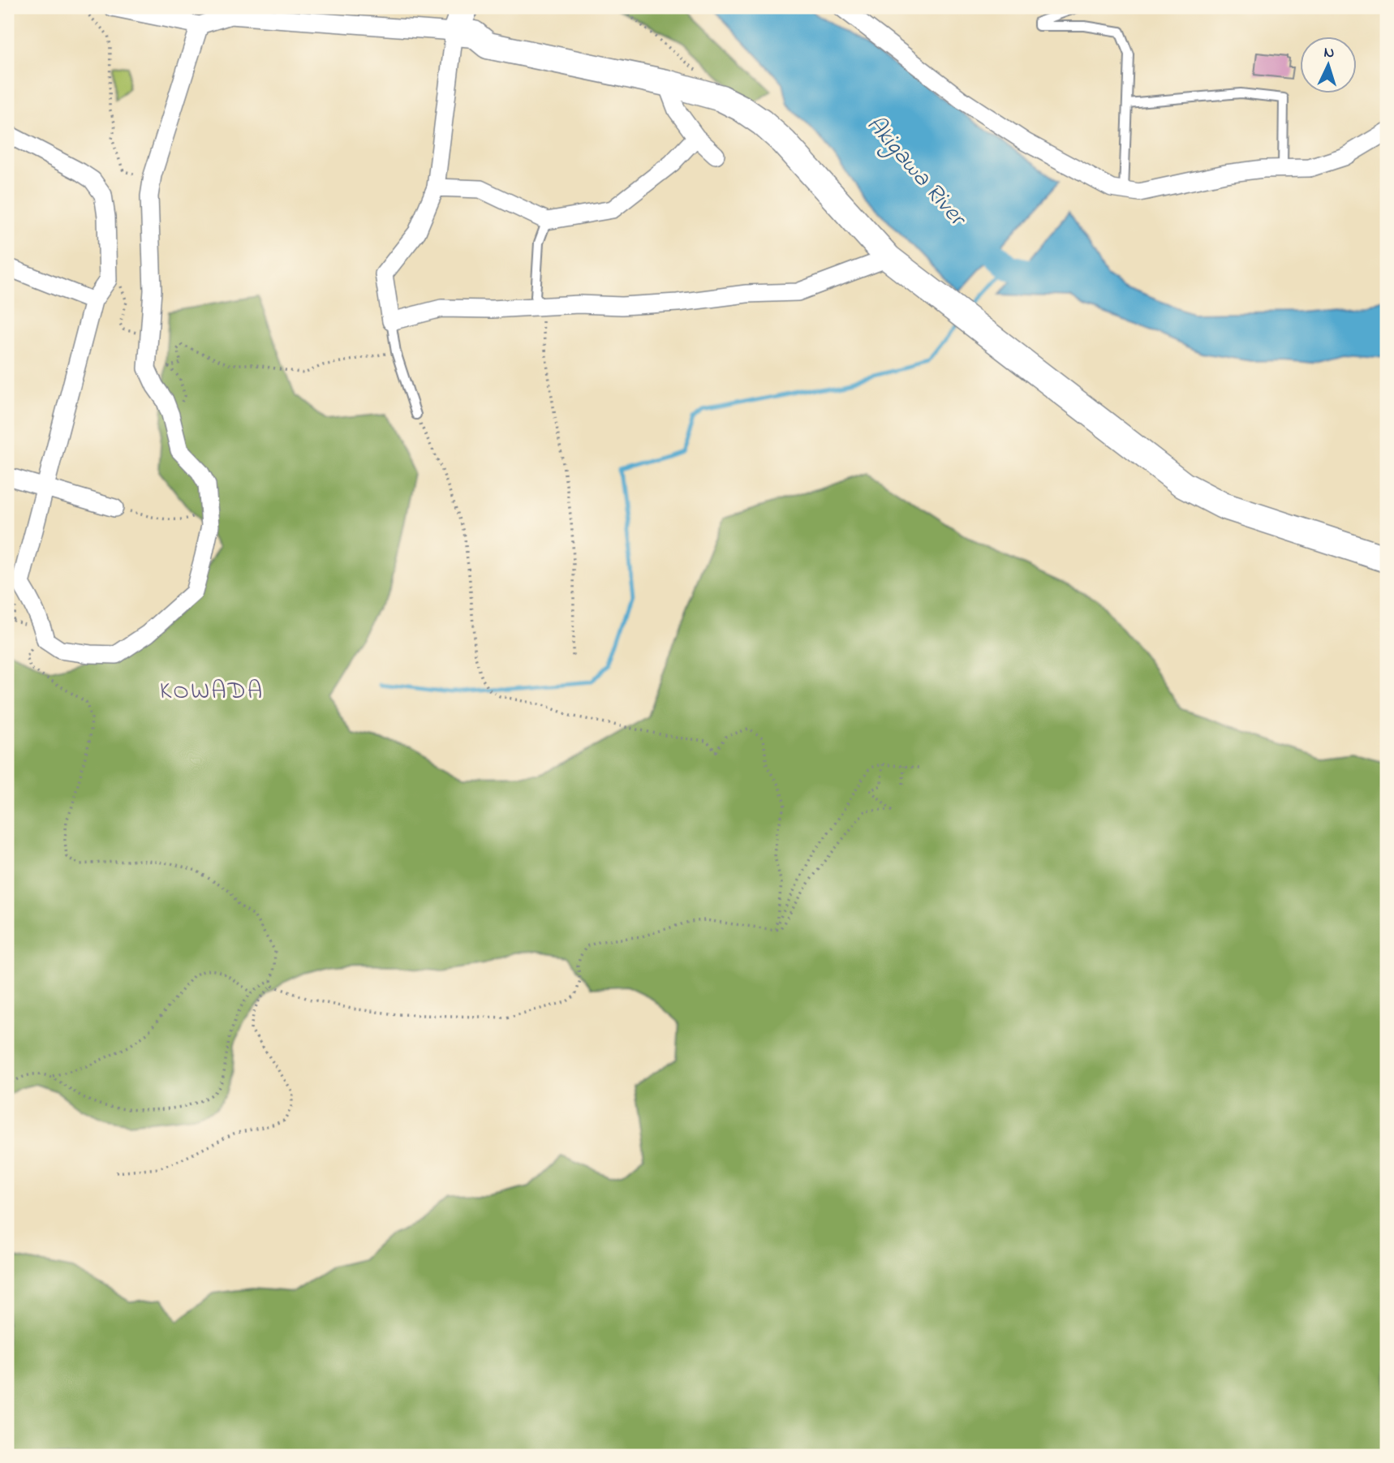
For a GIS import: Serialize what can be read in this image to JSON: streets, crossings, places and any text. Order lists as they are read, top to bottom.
{
  "districts": ["KOWADA"],
  "water": ["Akigawa River"],
  "north": "top"
}
